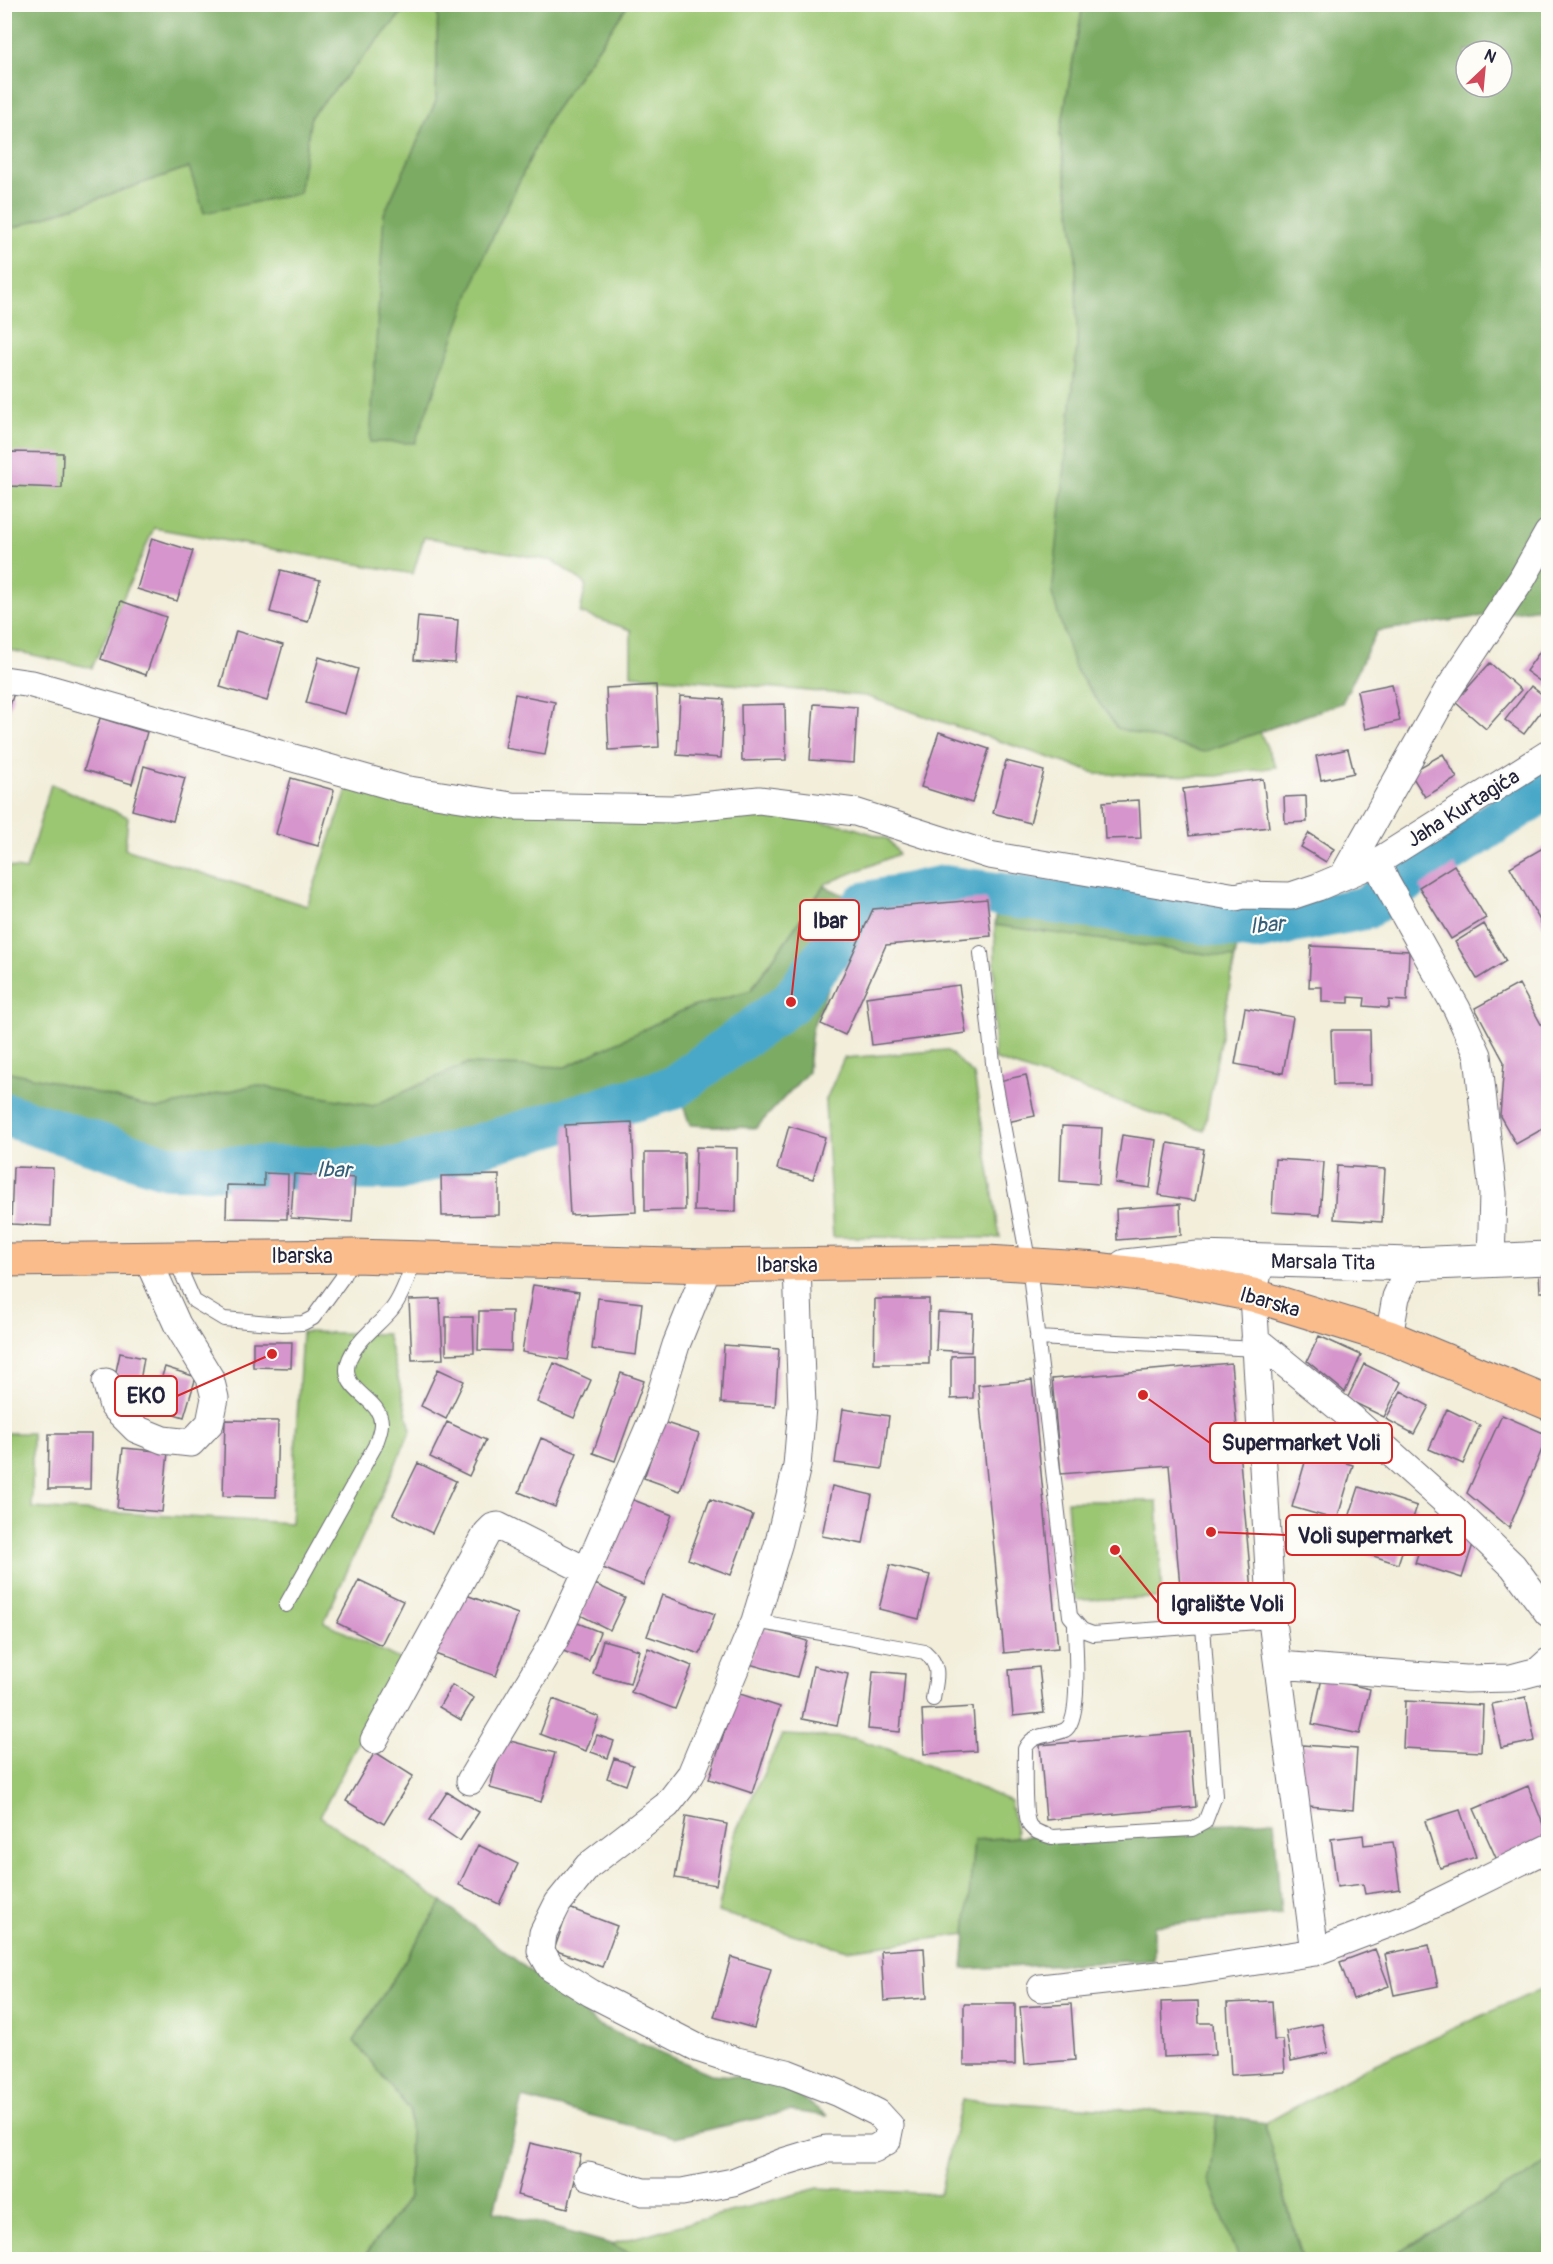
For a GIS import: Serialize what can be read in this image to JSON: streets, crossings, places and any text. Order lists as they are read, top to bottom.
{
  "streets": {
    "main road": ["Ibarska"],
    "street": ["Jaha Kurtagića", "Marsala Tita"]
  },
  "crossings": [
    ["Ibarska", "Marsala Tita"]
  ],
  "water": ["Ibar"],
  "places": [
    "Ibar",
    "EKO",
    "Supermarket Voli",
    "Voli supermarket",
    "Igralište Voli"
  ],
  "north": "top right"
}
